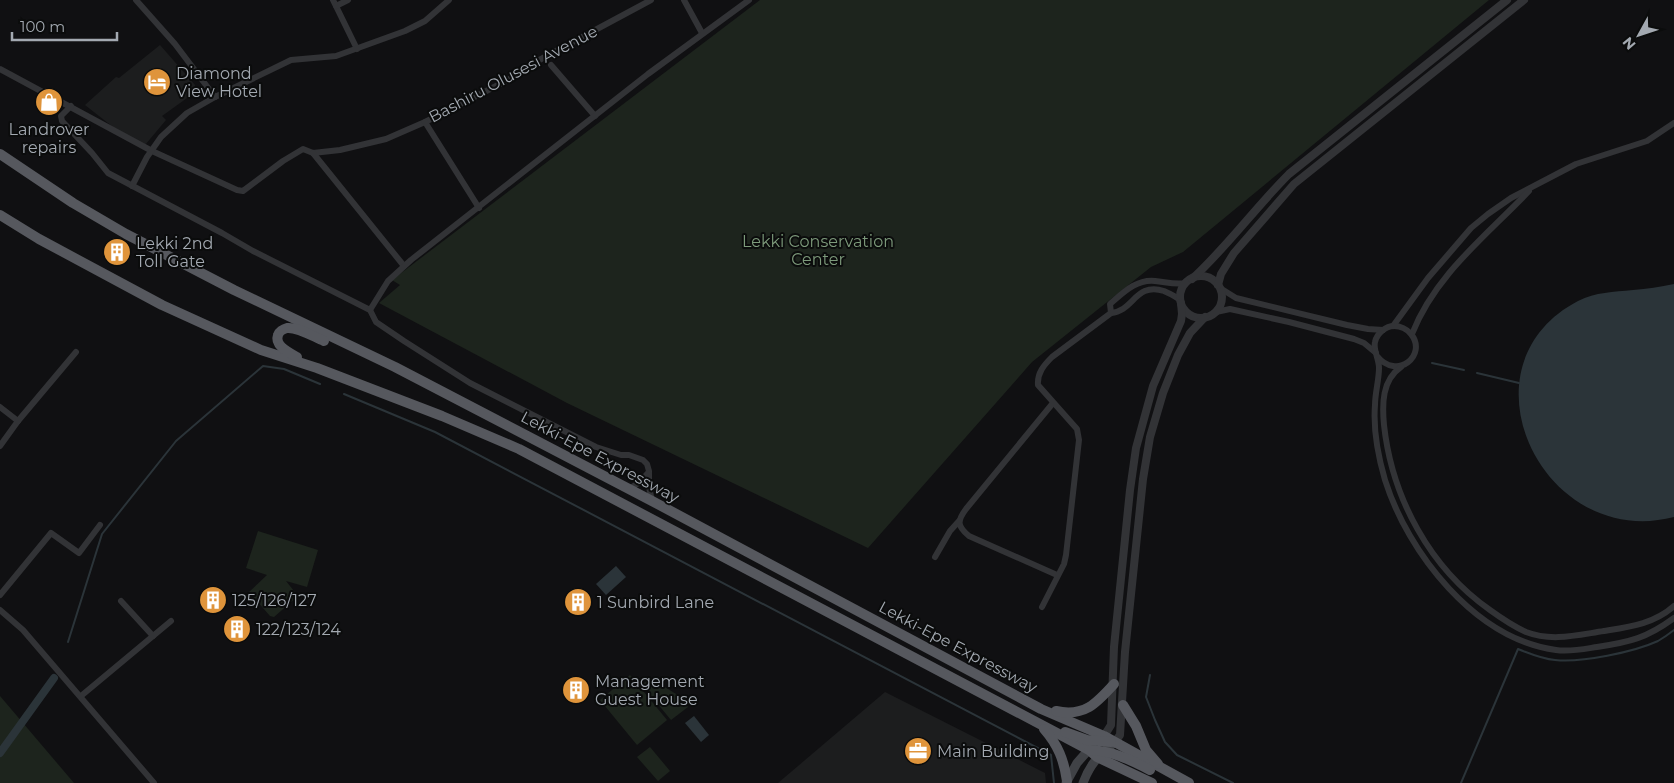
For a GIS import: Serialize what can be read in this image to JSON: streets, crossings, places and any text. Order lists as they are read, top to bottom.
{
  "streets": {
    "highway": ["Lekki-Epe Expressway"],
    "street": ["Bashiru Olusesi Avenue"]
  },
  "parks": ["Lekki Conservation Center"],
  "places": {
    "hotel": ["Diamond View Hotel"],
    "shop": ["Landrover repairs"],
    "building": [
      "Lekki 2nd Toll Gate",
      "125/126/127",
      "1 Sunbird Lane",
      "122/123/124",
      "Management Guest House"
    ],
    "office": ["Main Building"]
  },
  "scale_bar": "100 m",
  "north": "bottom left"
}
